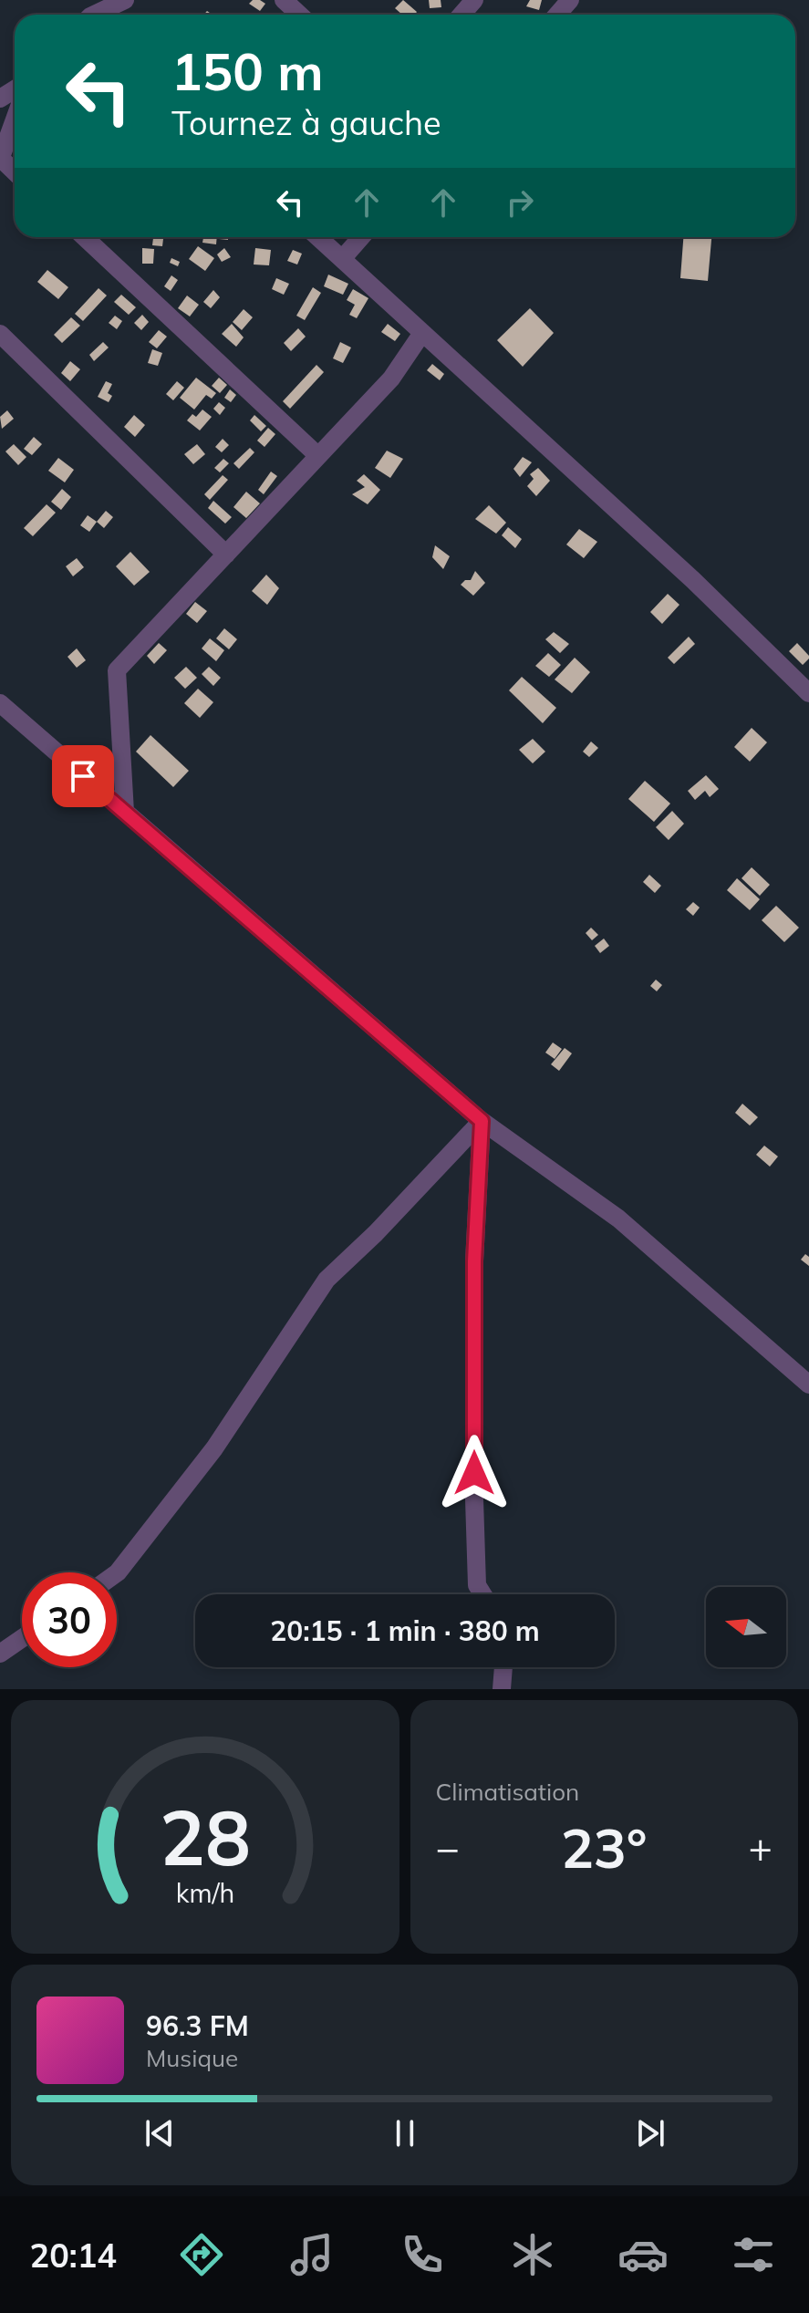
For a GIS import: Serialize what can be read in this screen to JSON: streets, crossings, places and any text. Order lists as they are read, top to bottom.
{
  "north": "left",
  "page": {
    "turn": ["150 m", "Tournez à gauche"],
    "limit": "30",
    "trip": "20:15 · 1 min · 380 m",
    "tile": "Climatisation",
    "heat": ["−", "23°", "+"],
    "song": ["96.3 FM", "Musique"],
    "tabs": "20:14",
    "gauge": ["28", "km/h"]
  }
}
